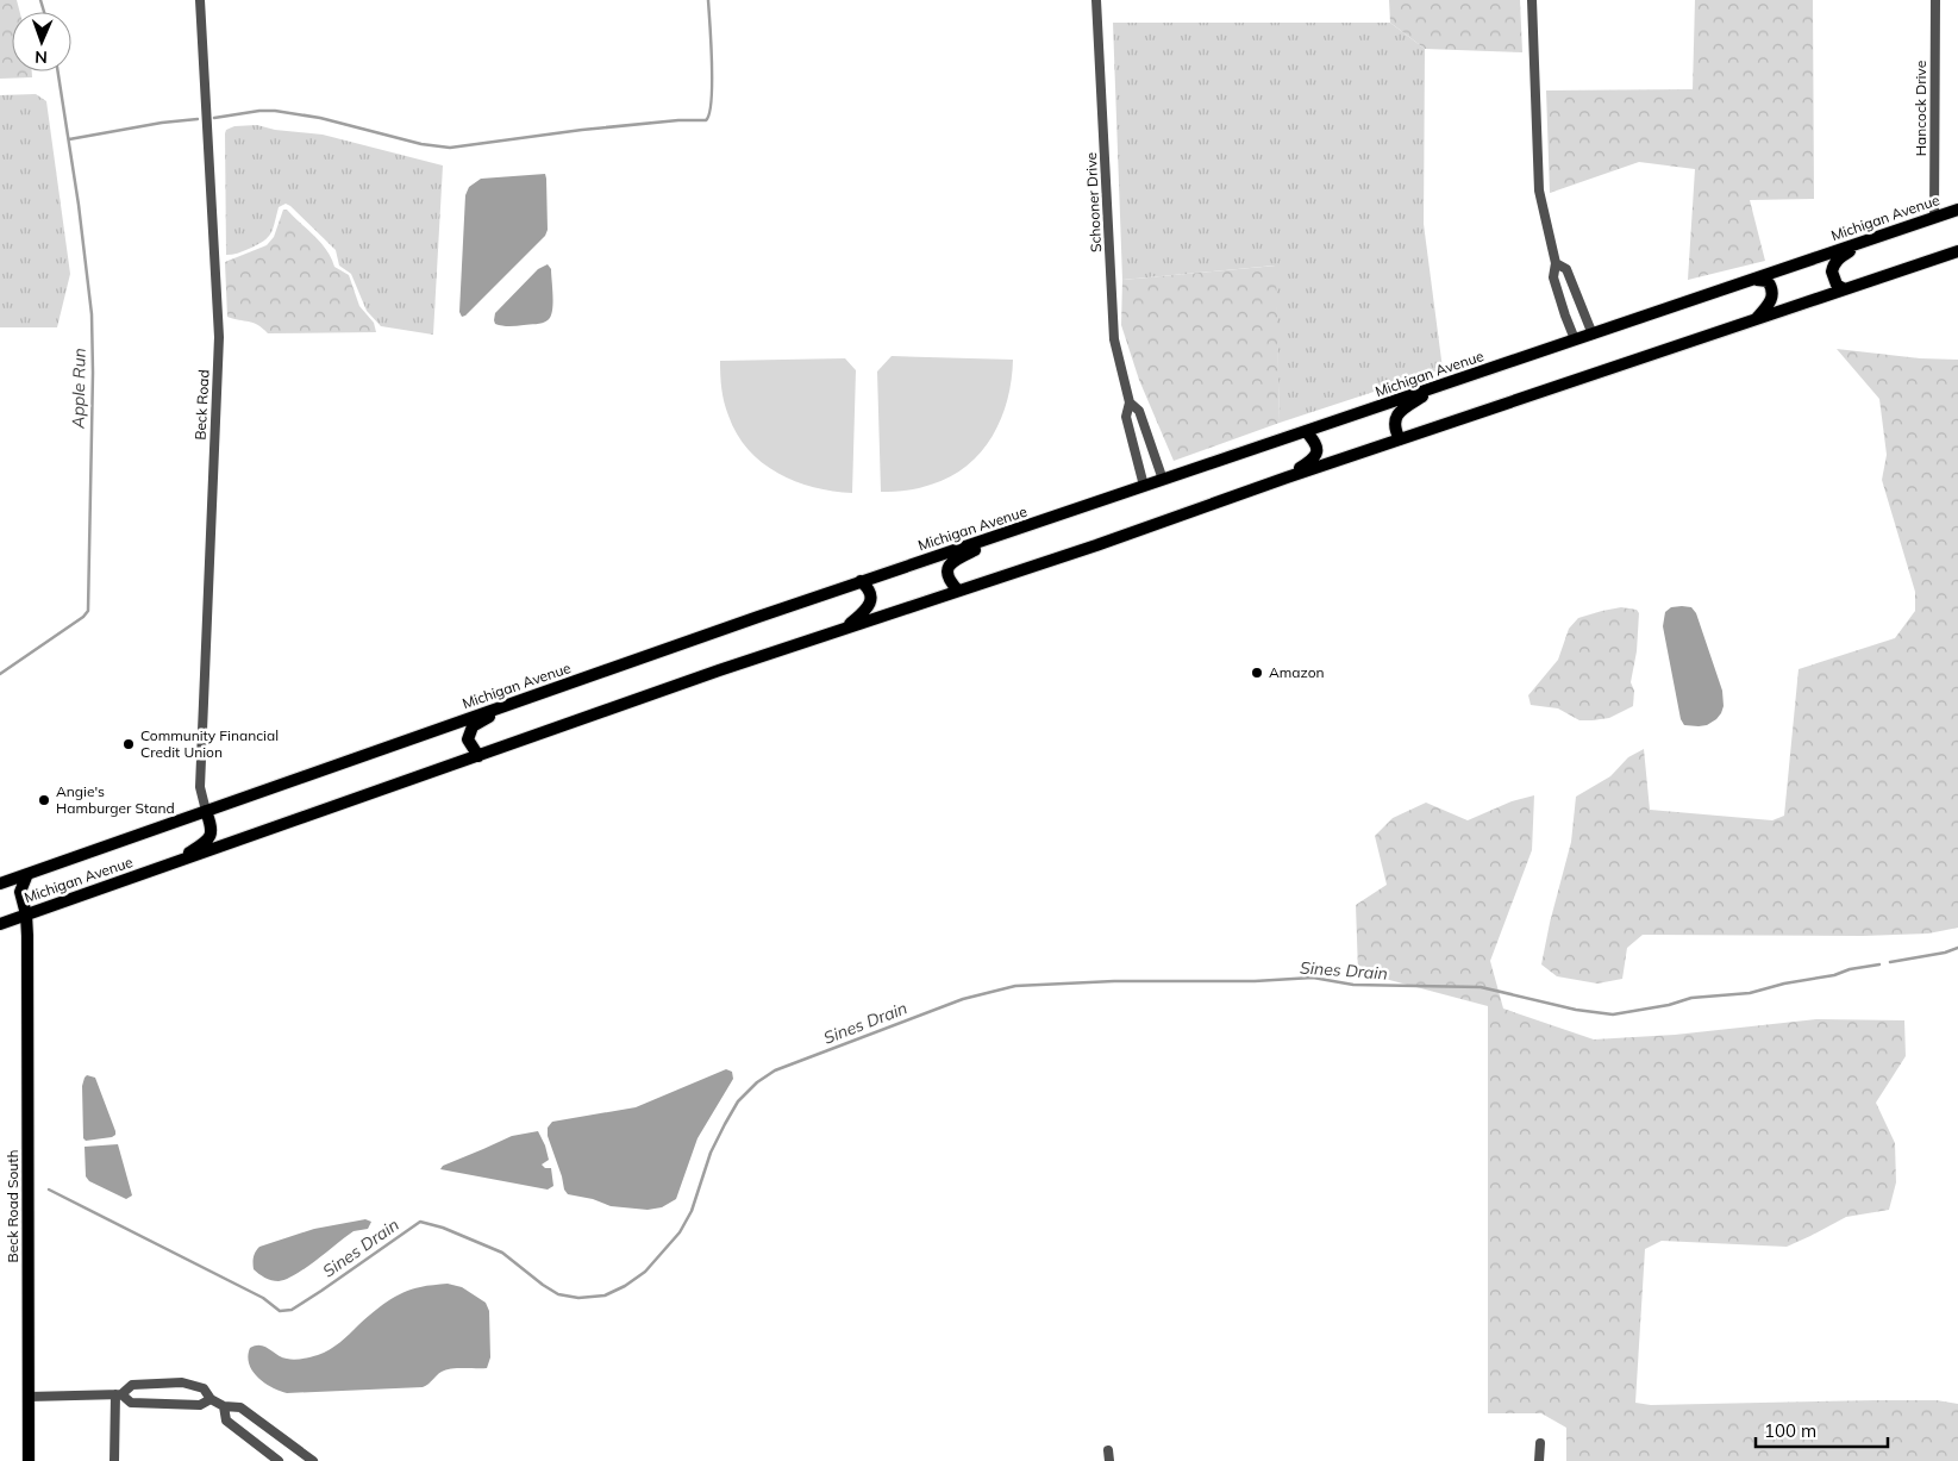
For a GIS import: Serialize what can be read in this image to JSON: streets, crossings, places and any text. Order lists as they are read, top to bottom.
{
  "streets": {
    "main road": ["Michigan Avenue", "Beck Road South"],
    "street": ["Hancock Drive", "Schooner Drive", "Beck Road"]
  },
  "crossings": [
    ["Hancock Drive", "Michigan Avenue"],
    ["Schooner Drive", "Michigan Avenue"],
    ["Michigan Avenue", "Beck Road"],
    ["Michigan Avenue", "Beck Road South"]
  ],
  "water": ["Apple Run", "Sines Drain"],
  "places": ["Amazon", "Community Financial Credit Union", "Angie's Hamburger Stand"],
  "scale_bar": "100 m",
  "north": "bottom"
}
